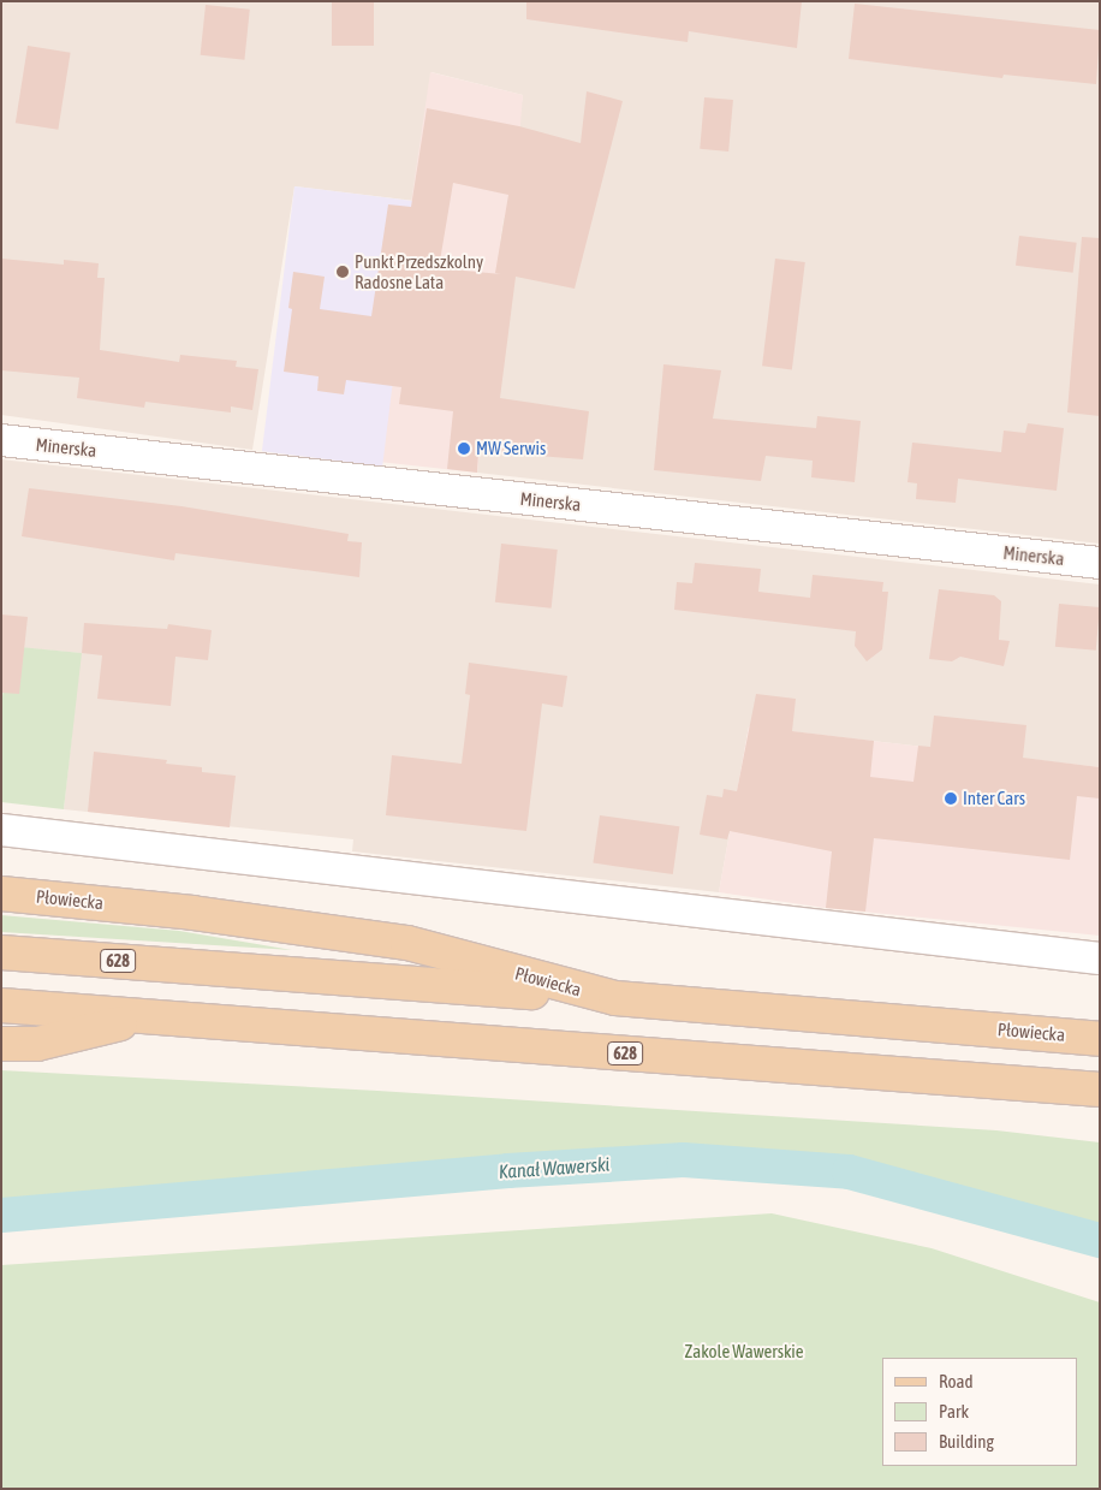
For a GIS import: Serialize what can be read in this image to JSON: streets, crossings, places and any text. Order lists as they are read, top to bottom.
{
  "streets": {
    "main road": ["Płowiecka", "628"],
    "street": ["Minerska"]
  },
  "crossings": [
    ["Płowiecka", "628"]
  ],
  "water": ["Kanał Wawerski"],
  "parks": ["Zakole Wawerskie"],
  "places": ["Punkt Przedszkolny Radosne Lata", "MW Serwis", "Inter Cars"],
  "legend": ["Road", "Park", "Building"]
}
